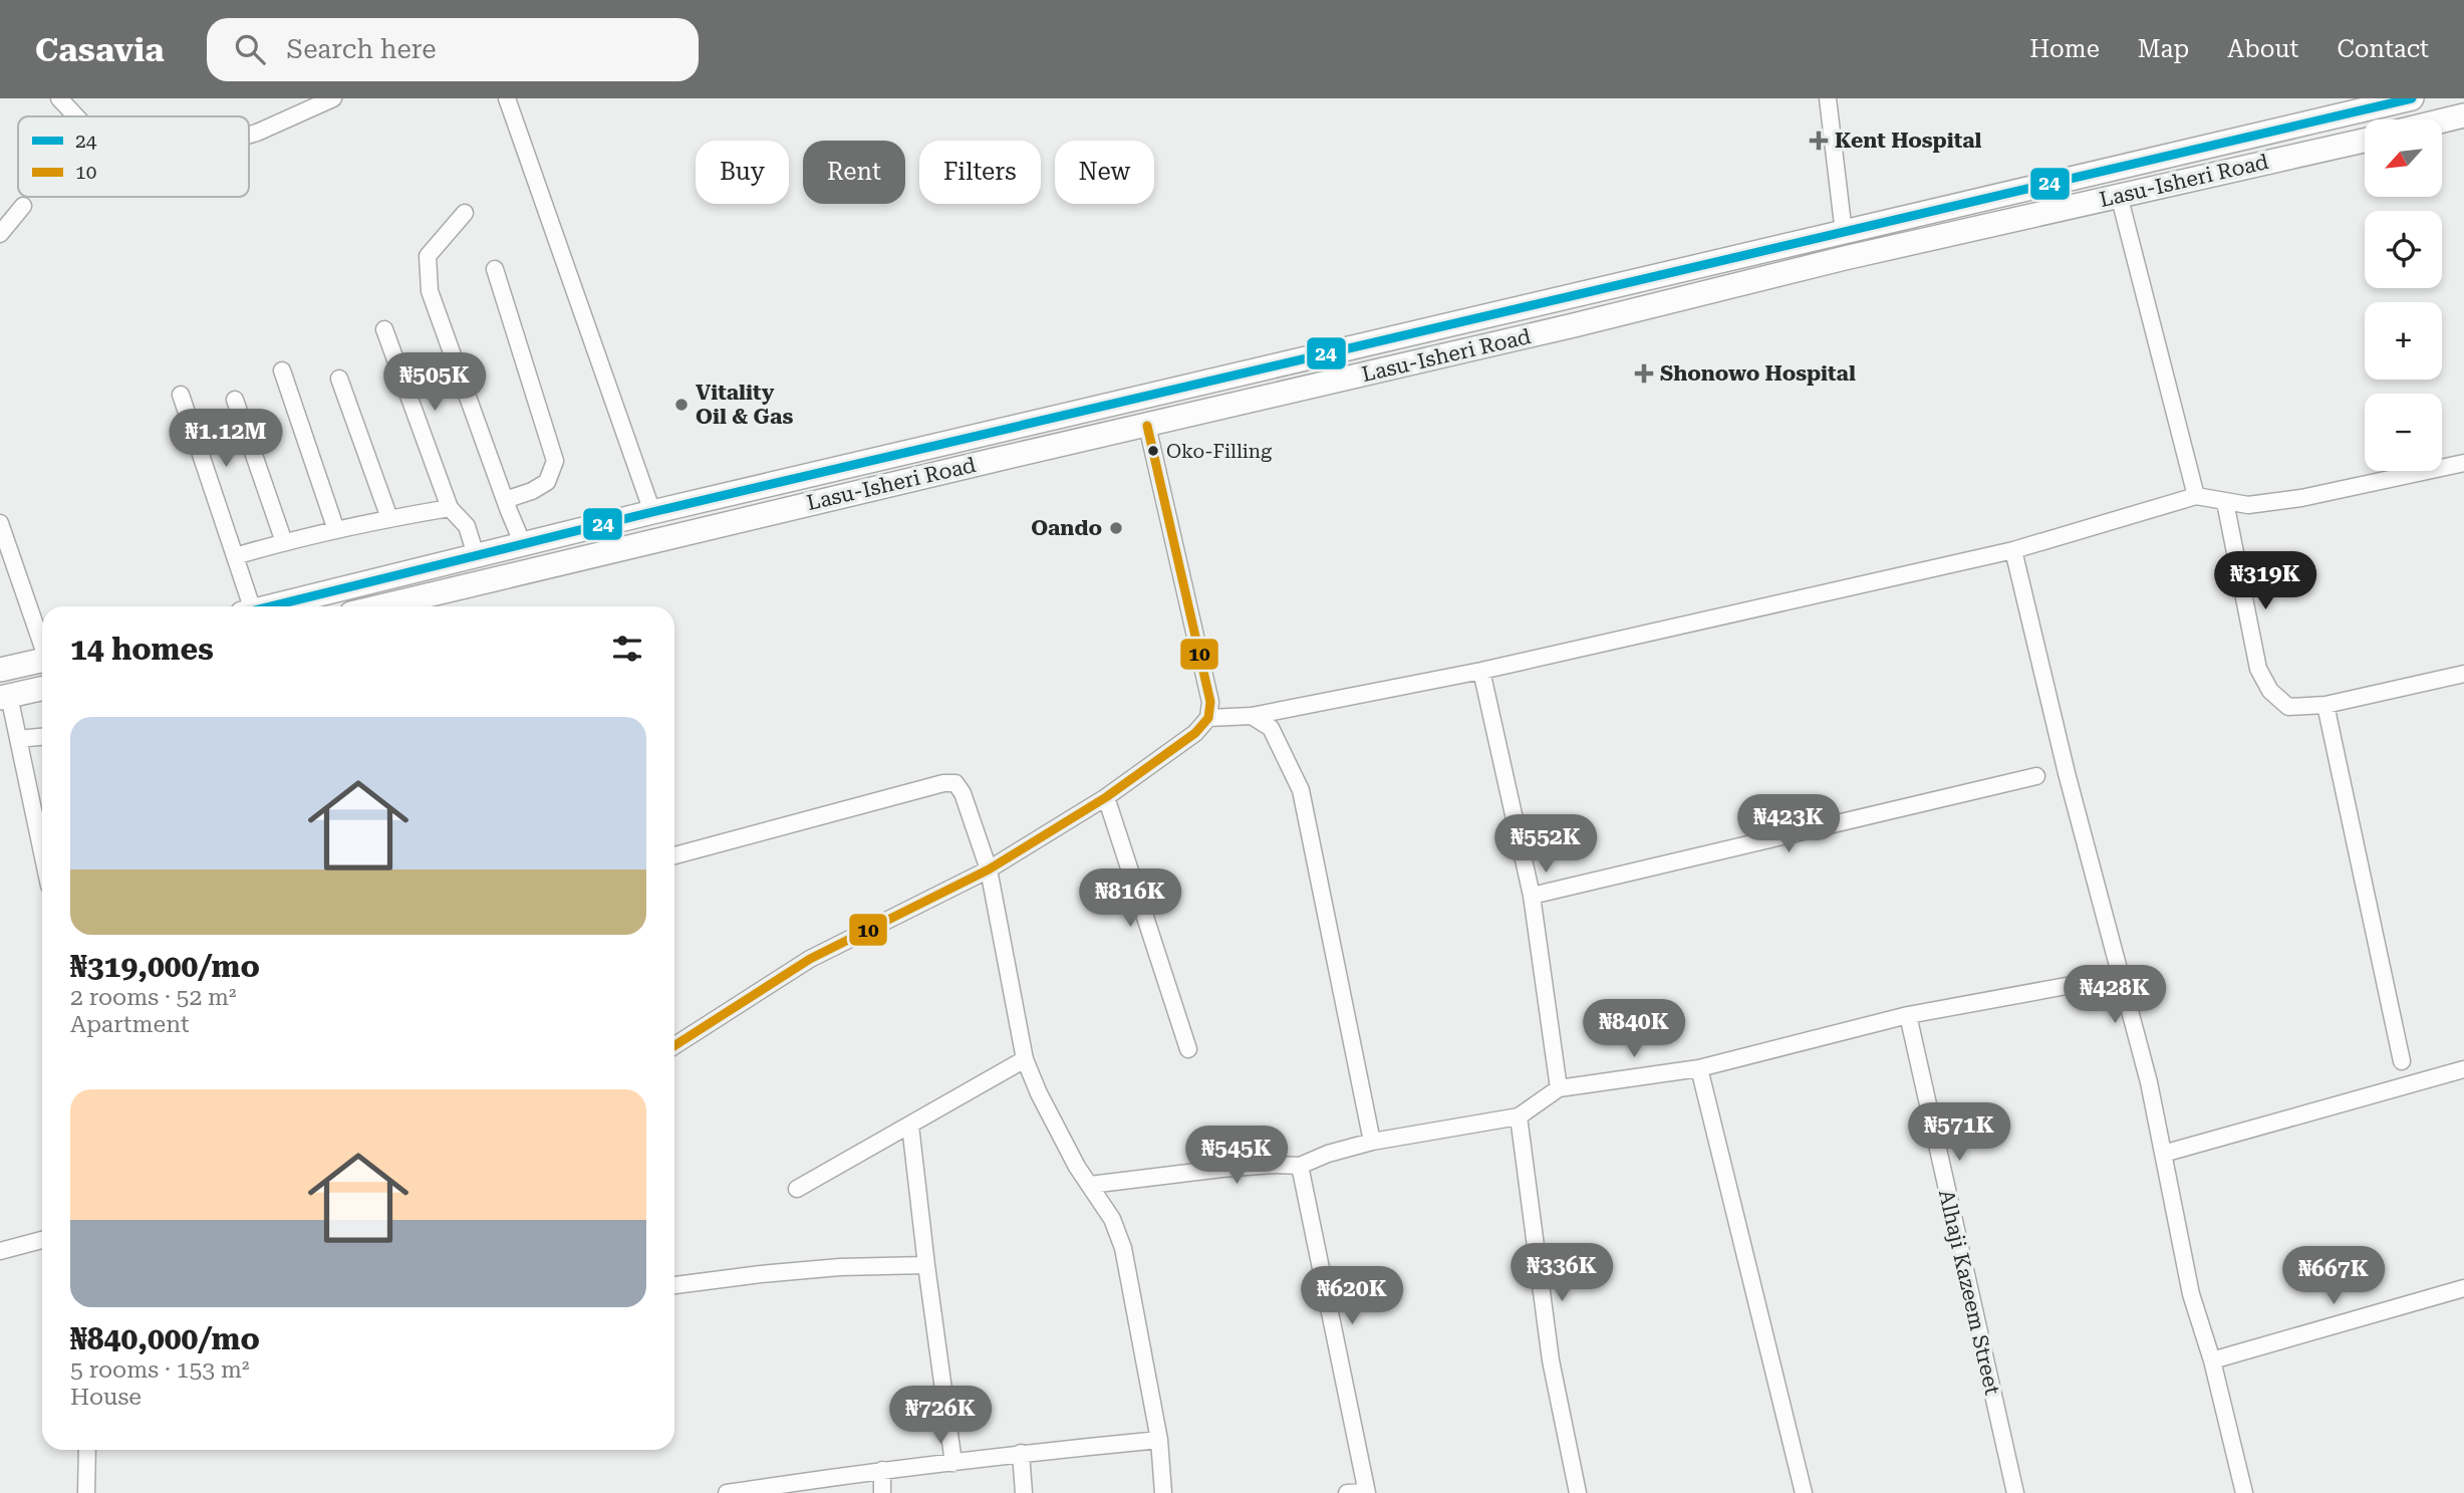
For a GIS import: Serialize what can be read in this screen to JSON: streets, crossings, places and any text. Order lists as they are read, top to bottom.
{
  "streets": {
    "main road": ["Lasu-Isheri Road"],
    "street": ["Alhaji Kazeem Street"]
  },
  "places": {
    "health": ["Kent Hospital", "Shonowo Hospital"],
    "other": ["Vitality Oil & Gas", "Oko-Filling", "Oando"]
  },
  "lines": ["transit line 24", "transit line 10"],
  "legend": ["24", "10"],
  "north": "bottom left",
  "page": {
    "header": "Casavia",
    "search": "Search here",
    "nav": [
      "Home",
      "Map",
      "About",
      "Contact"
    ],
    "map_buttons": ["+", "−"],
    "chip": [
      "Buy",
      "Rent",
      "Filters",
      "New"
    ],
    "price": [
      "₦505K",
      "₦1.12M",
      "₦319K",
      "₦423K",
      "₦552K",
      "₦816K",
      "₦428K",
      "₦840K",
      "₦571K",
      "₦545K",
      "₦336K",
      "₦667K",
      "₦620K",
      "₦726K"
    ],
    "heading": "14 homes",
    "list": [
      {
        "name": "₦319,000/mo",
        "note": "2 rooms · 52 m² · Apartment"
      },
      {
        "name": "₦840,000/mo",
        "note": "5 rooms · 153 m² · House"
      }
    ]
  }
}
